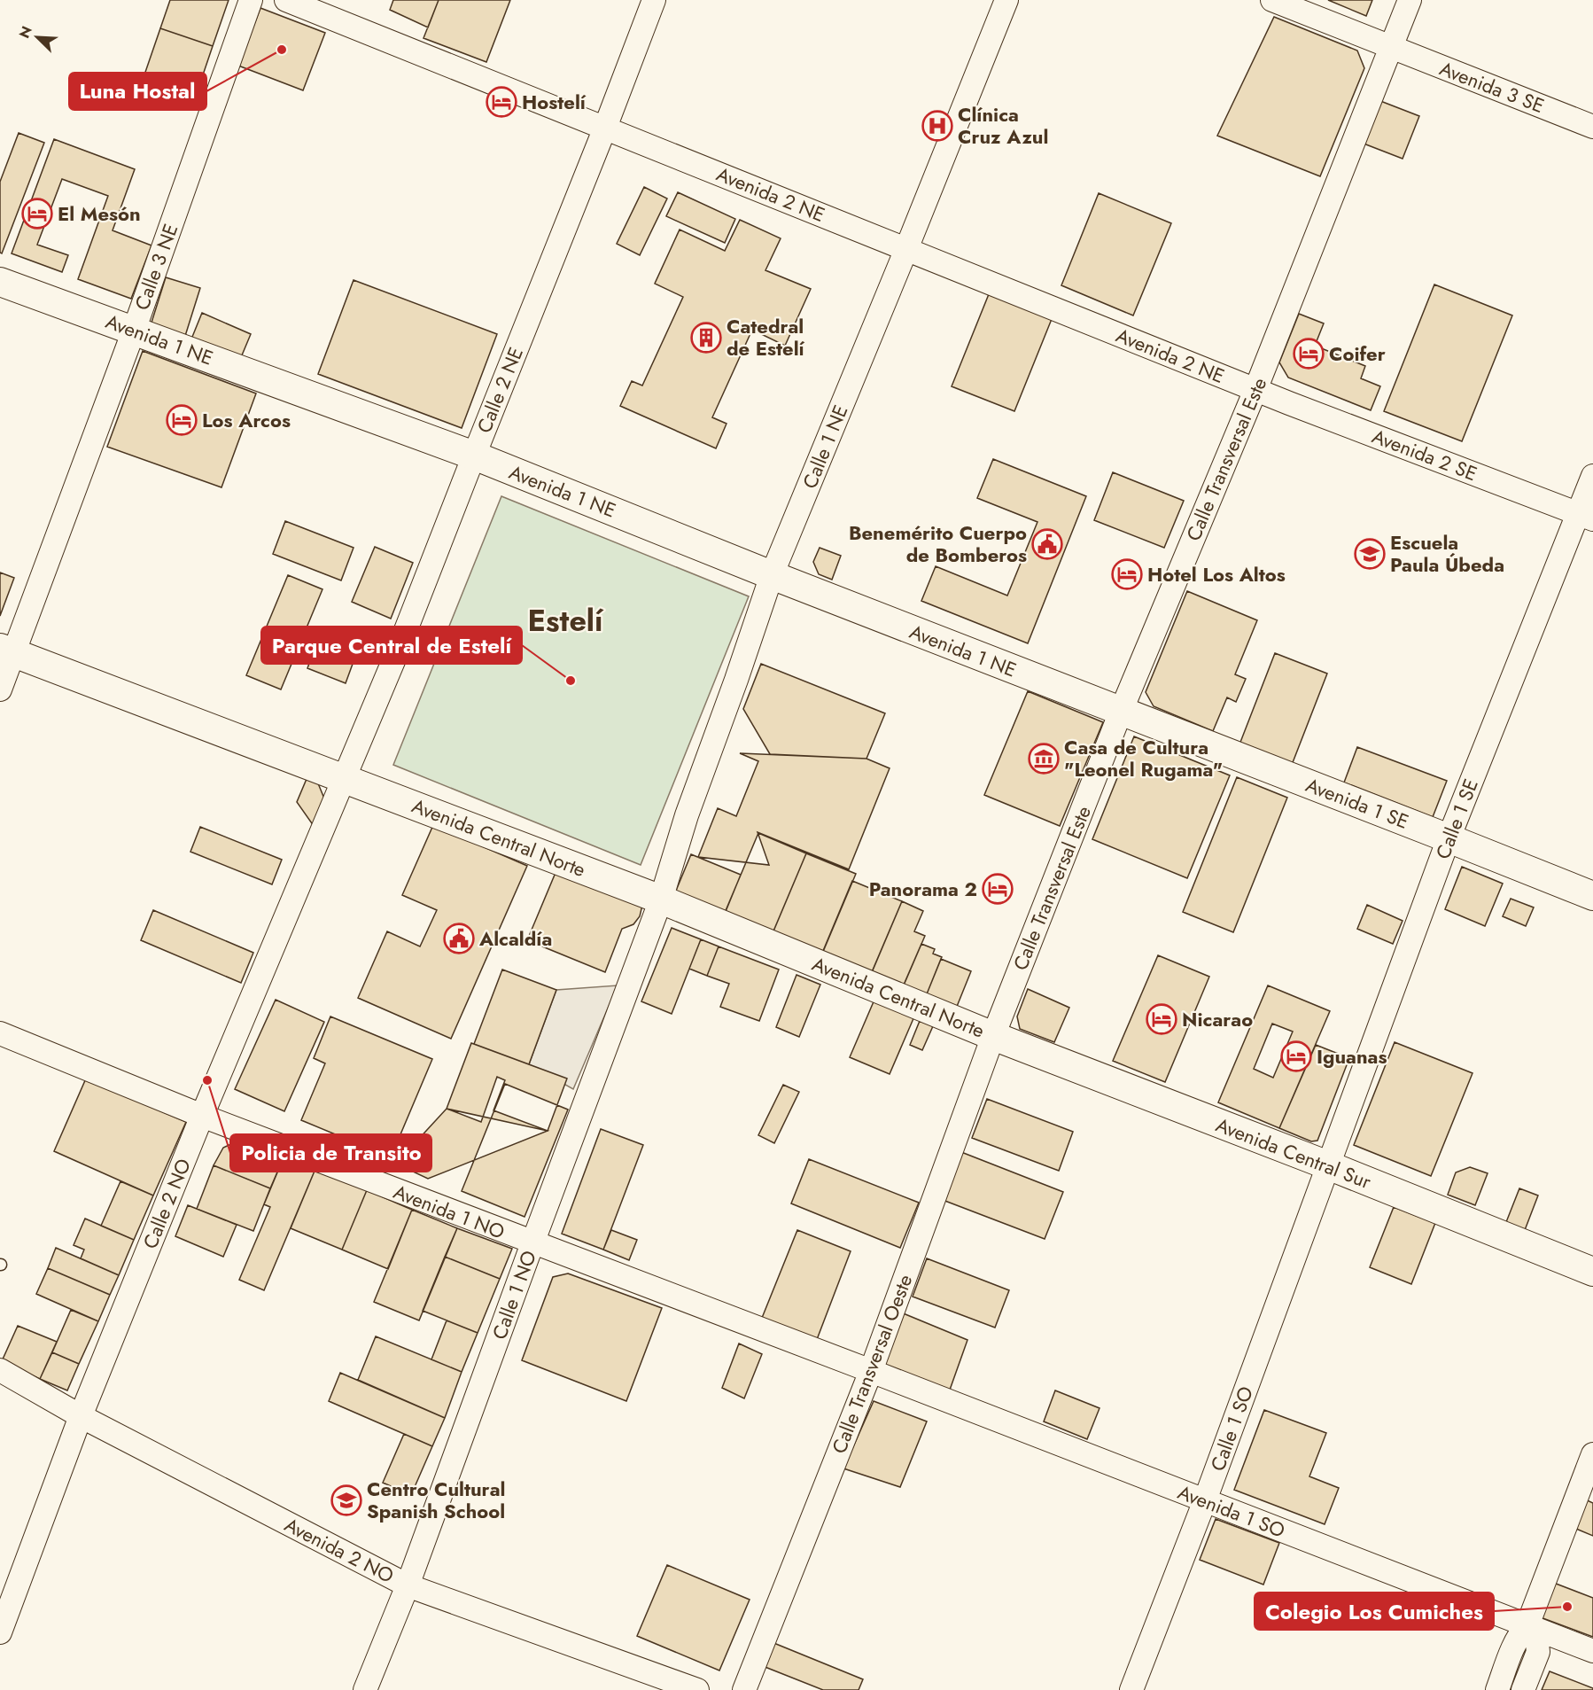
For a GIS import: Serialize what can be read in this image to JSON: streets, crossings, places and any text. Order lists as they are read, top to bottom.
{
  "streets": {
    "street": [
      "Avenida 3 SE",
      "Avenida 2 NE",
      "Calle 3 NE",
      "Avenida 1 NE",
      "Calle 2 NE",
      "Calle 1 NE",
      "Avenida 2 SE",
      "Calle Transversal Este",
      "Avenida 1 SE",
      "Calle 1 SE",
      "Avenida Central Norte",
      "Avenida Central Sur",
      "Calle 2 NO",
      "Avenida 1 NO",
      "Calle 1 NO",
      "Calle Transversal Oeste",
      "Calle 1 SO",
      "Avenida 1 SO",
      "Avenida 2 NO"
    ]
  },
  "crossings": [
    ["Avenida 3 SE", "Calle Transversal Este"],
    ["Avenida 2 NE", "Calle 2 NE"],
    ["Avenida 2 NE", "Calle 1 NE"],
    ["Avenida 2 NE", "Avenida 2 SE"],
    ["Avenida 2 NE", "Calle Transversal Este"],
    ["Calle 3 NE", "Avenida 1 NE"],
    ["Calle 3 NE", "Avenida Central Norte"],
    ["Avenida 1 NE", "Calle 2 NE"],
    ["Avenida 1 NE", "Calle 1 NE"],
    ["Avenida 1 NE", "Calle Transversal Este"],
    ["Avenida 1 NE", "Avenida 1 SE"],
    ["Calle 2 NE", "Avenida Central Norte"],
    ["Calle 2 NE", "Calle 2 NO"],
    ["Calle 1 NE", "Avenida Central Norte"],
    ["Calle 1 NE", "Calle 1 NO"],
    ["Avenida 2 SE", "Calle Transversal Este"],
    ["Avenida 2 SE", "Calle 1 SE"],
    ["Calle Transversal Este", "Avenida 1 SE"],
    ["Calle Transversal Este", "Avenida Central Norte"],
    ["Calle Transversal Este", "Avenida Central Sur"],
    ["Calle Transversal Este", "Calle Transversal Oeste"],
    ["Avenida 1 SE", "Calle 1 SE"],
    ["Calle 1 SE", "Avenida Central Sur"],
    ["Calle 1 SE", "Calle 1 SO"],
    ["Avenida Central Norte", "Avenida Central Sur"],
    ["Avenida Central Norte", "Calle 2 NO"],
    ["Avenida Central Norte", "Calle 1 NO"],
    ["Avenida Central Norte", "Calle Transversal Oeste"],
    ["Avenida Central Sur", "Calle Transversal Oeste"],
    ["Avenida Central Sur", "Calle 1 SO"],
    ["Calle 2 NO", "Avenida 1 NO"],
    ["Calle 2 NO", "Avenida 2 NO"],
    ["Avenida 1 NO", "Calle 1 NO"],
    ["Avenida 1 NO", "Calle Transversal Oeste"],
    ["Avenida 1 NO", "Avenida 1 SO"],
    ["Calle 1 NO", "Avenida 2 NO"],
    ["Calle Transversal Oeste", "Avenida 1 SO"],
    ["Calle 1 SO", "Avenida 1 SO"]
  ],
  "districts": ["Estelí"],
  "places": {
    "other": [
      "Luna Hostal",
      "Parque Central de Estelí",
      "Policia de Transito",
      "Colegio Los Cumiches"
    ],
    "hotel": [
      "Hostelí",
      "El Mesón",
      "Coifer",
      "Los Arcos",
      "Hotel Los Altos",
      "Panorama 2",
      "Nicarao",
      "Iguanas"
    ],
    "hospital": ["Clínica Cruz Azul"],
    "building": ["Catedral de Estelí"],
    "public building": ["Benemérito Cuerpo de Bomberos", "Alcaldía"],
    "school or university": ["Escuela Paula Úbeda", "Centro Cultural Spanish School"],
    "museum": ["Casa de Cultura \"Leonel Rugama\""]
  },
  "north": "top left"
}
